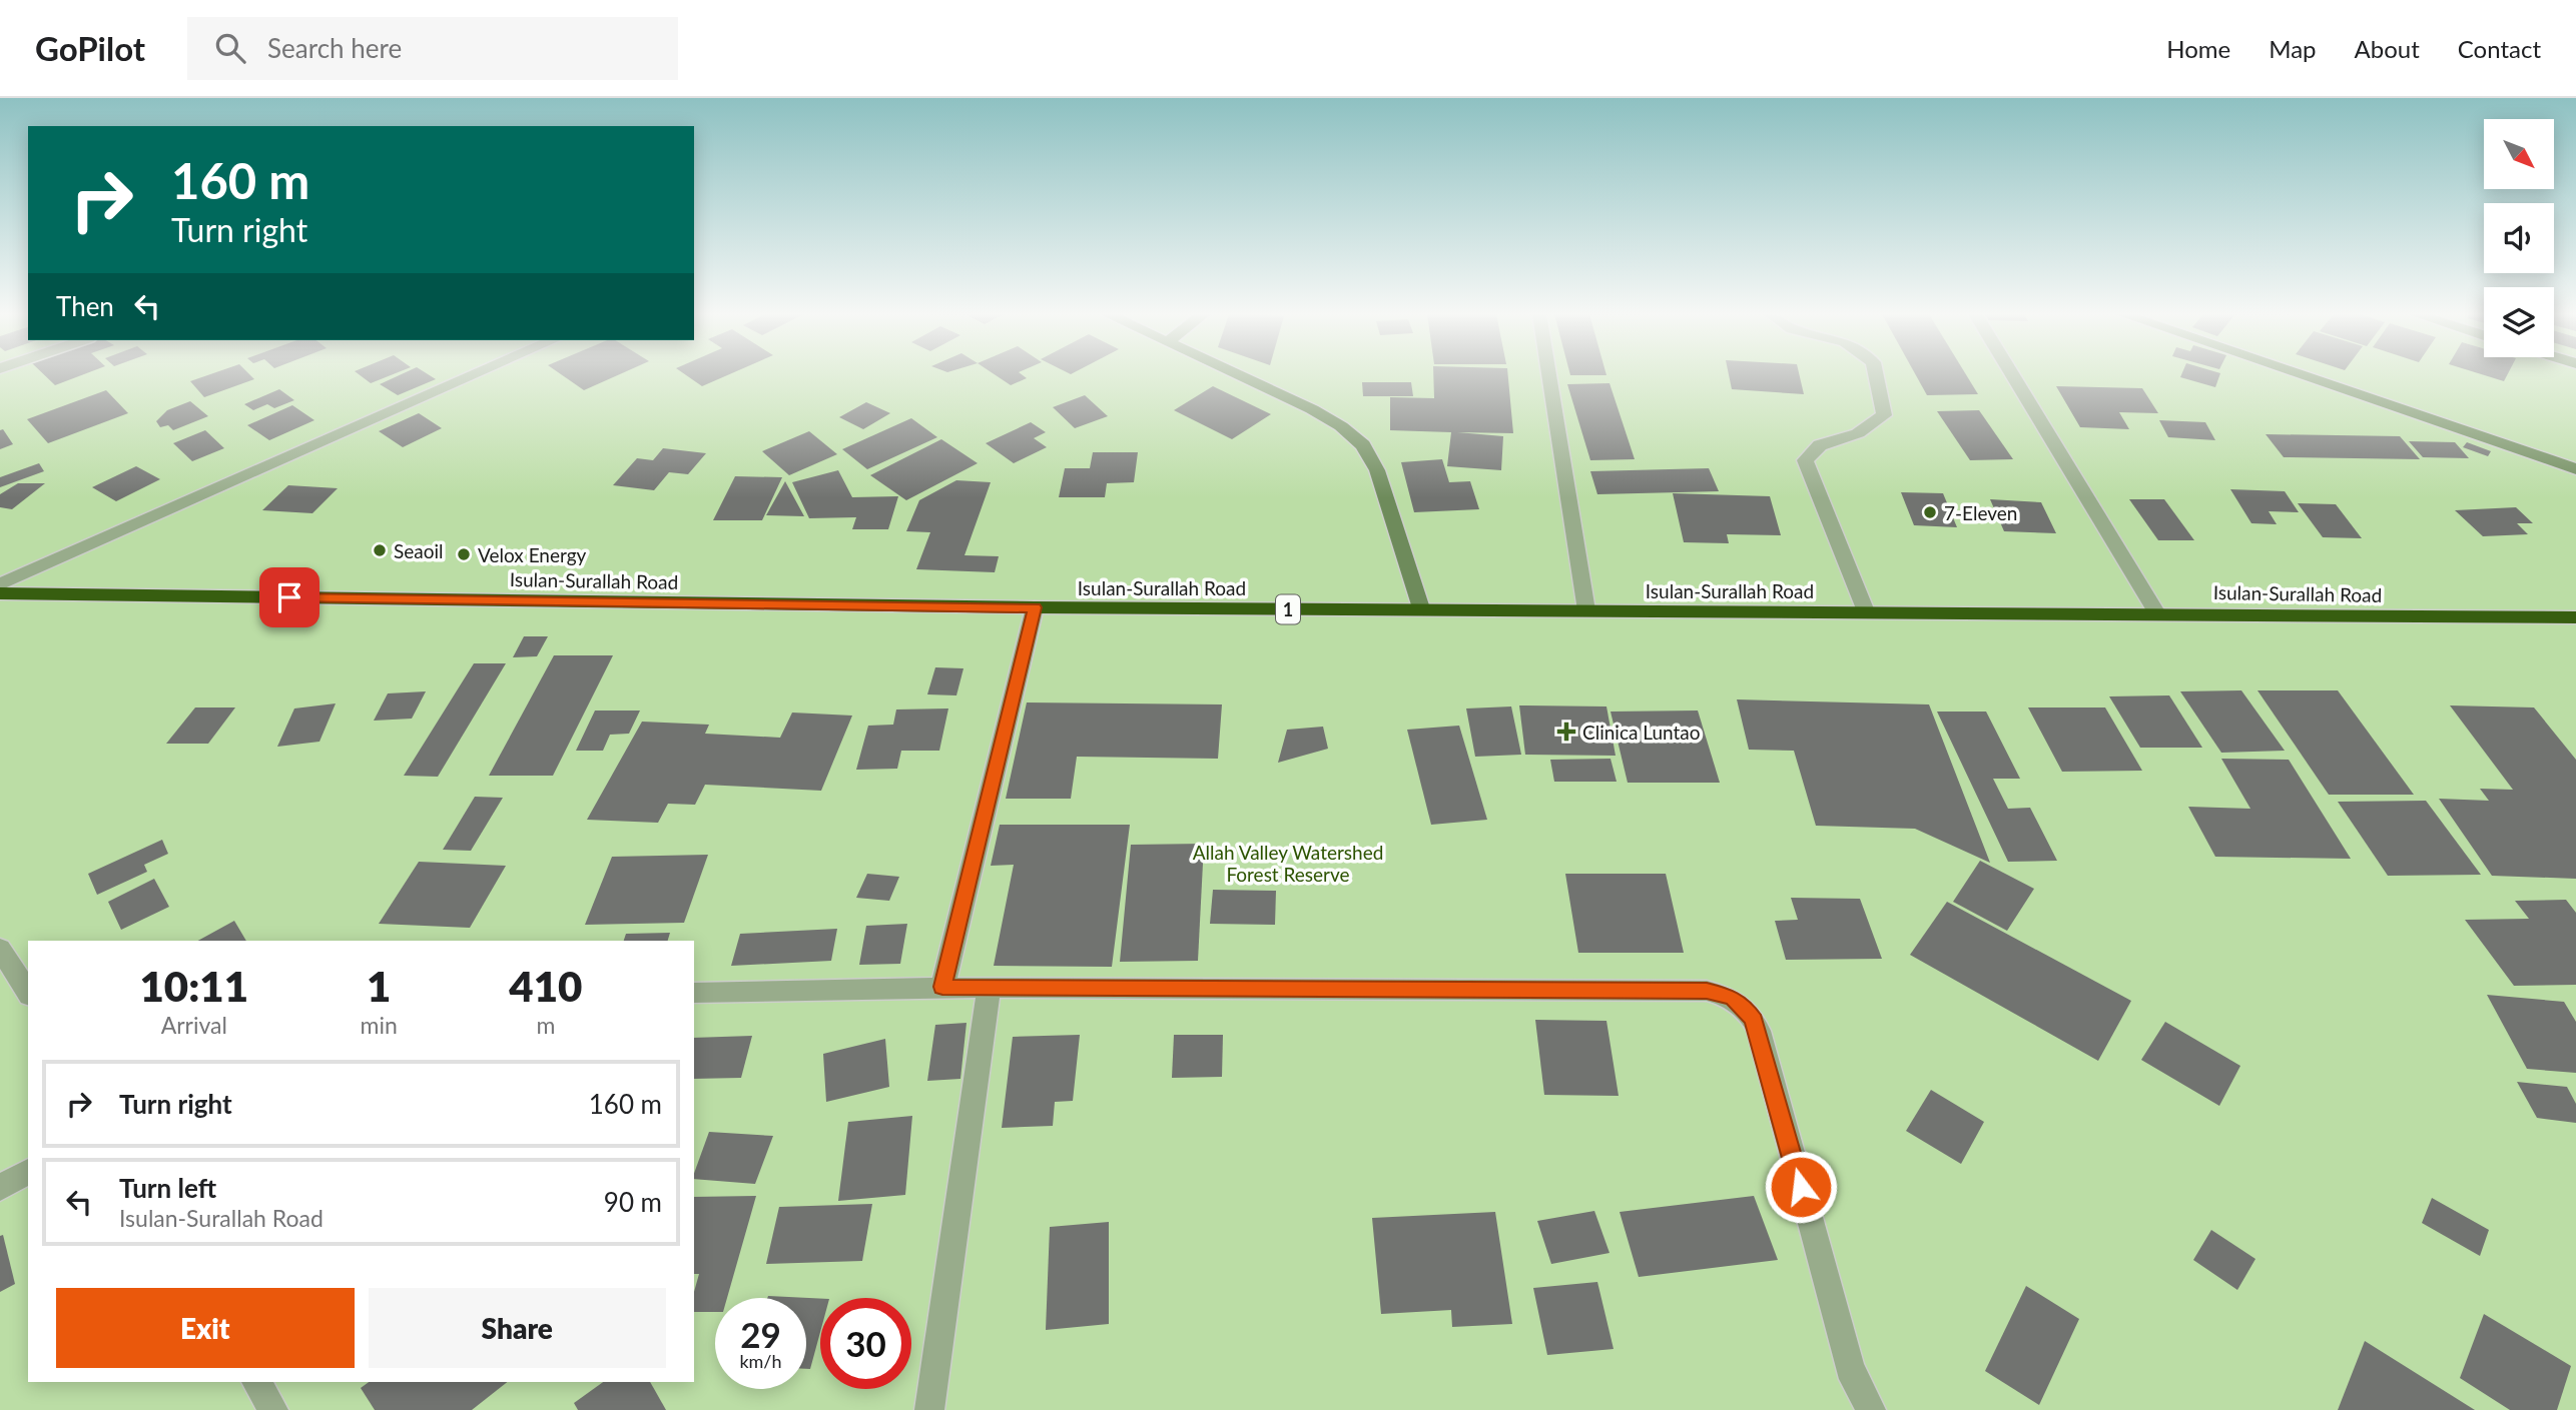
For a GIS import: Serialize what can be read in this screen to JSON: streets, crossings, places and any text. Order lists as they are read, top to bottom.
{
  "streets": {
    "highway": ["Isulan-Surallah Road", "1"]
  },
  "parks": ["Allah Valley Watershed Forest Reserve"],
  "places": {
    "other": ["7-Eleven", "Seaoil", "Velox Energy"],
    "health": ["Clinica Luntao"]
  },
  "north": "bottom right",
  "page": {
    "header": "GoPilot",
    "search": "Search here",
    "nav": [
      "Home",
      "Map",
      "About",
      "Contact"
    ],
    "turn": ["160 m", "Turn right"],
    "then": "Then",
    "eta": [
      "10:11",
      "Arrival",
      "1",
      "min",
      "410",
      "m"
    ],
    "list": [
      {
        "name": "Turn right",
        "value": "160 m"
      },
      {
        "name": "Turn left",
        "note": "Isulan-Surallah Road",
        "value": "90 m"
      }
    ],
    "buttons": ["Exit", "Share"],
    "speed": "29 km/h",
    "limit": "30"
  }
}
